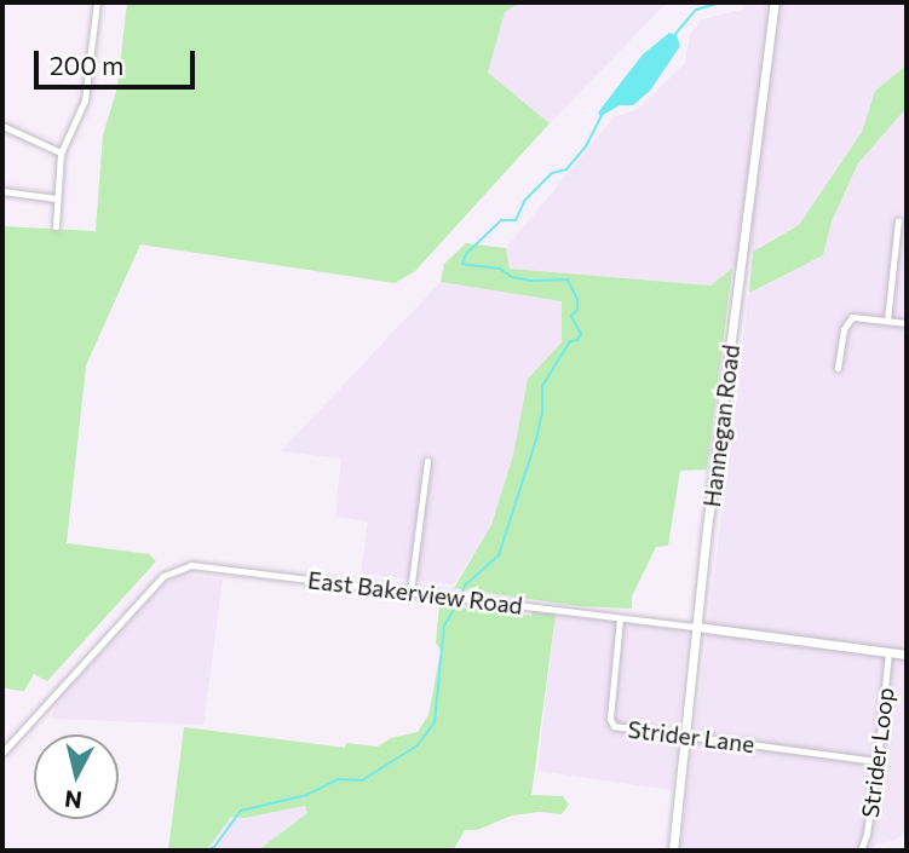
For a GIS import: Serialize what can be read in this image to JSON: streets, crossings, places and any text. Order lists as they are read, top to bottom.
{
  "streets": {
    "main road": ["Hannegan Road", "East Bakerview Road"],
    "street": ["Strider Lane", "Strider Loop"]
  },
  "crossings": [
    ["Hannegan Road", "East Bakerview Road"],
    ["Hannegan Road", "Strider Lane"],
    ["East Bakerview Road", "Strider Lane"],
    ["East Bakerview Road", "Strider Loop"],
    ["Strider Lane", "Strider Loop"]
  ],
  "scale_bar": "200 m",
  "north": "bottom"
}
